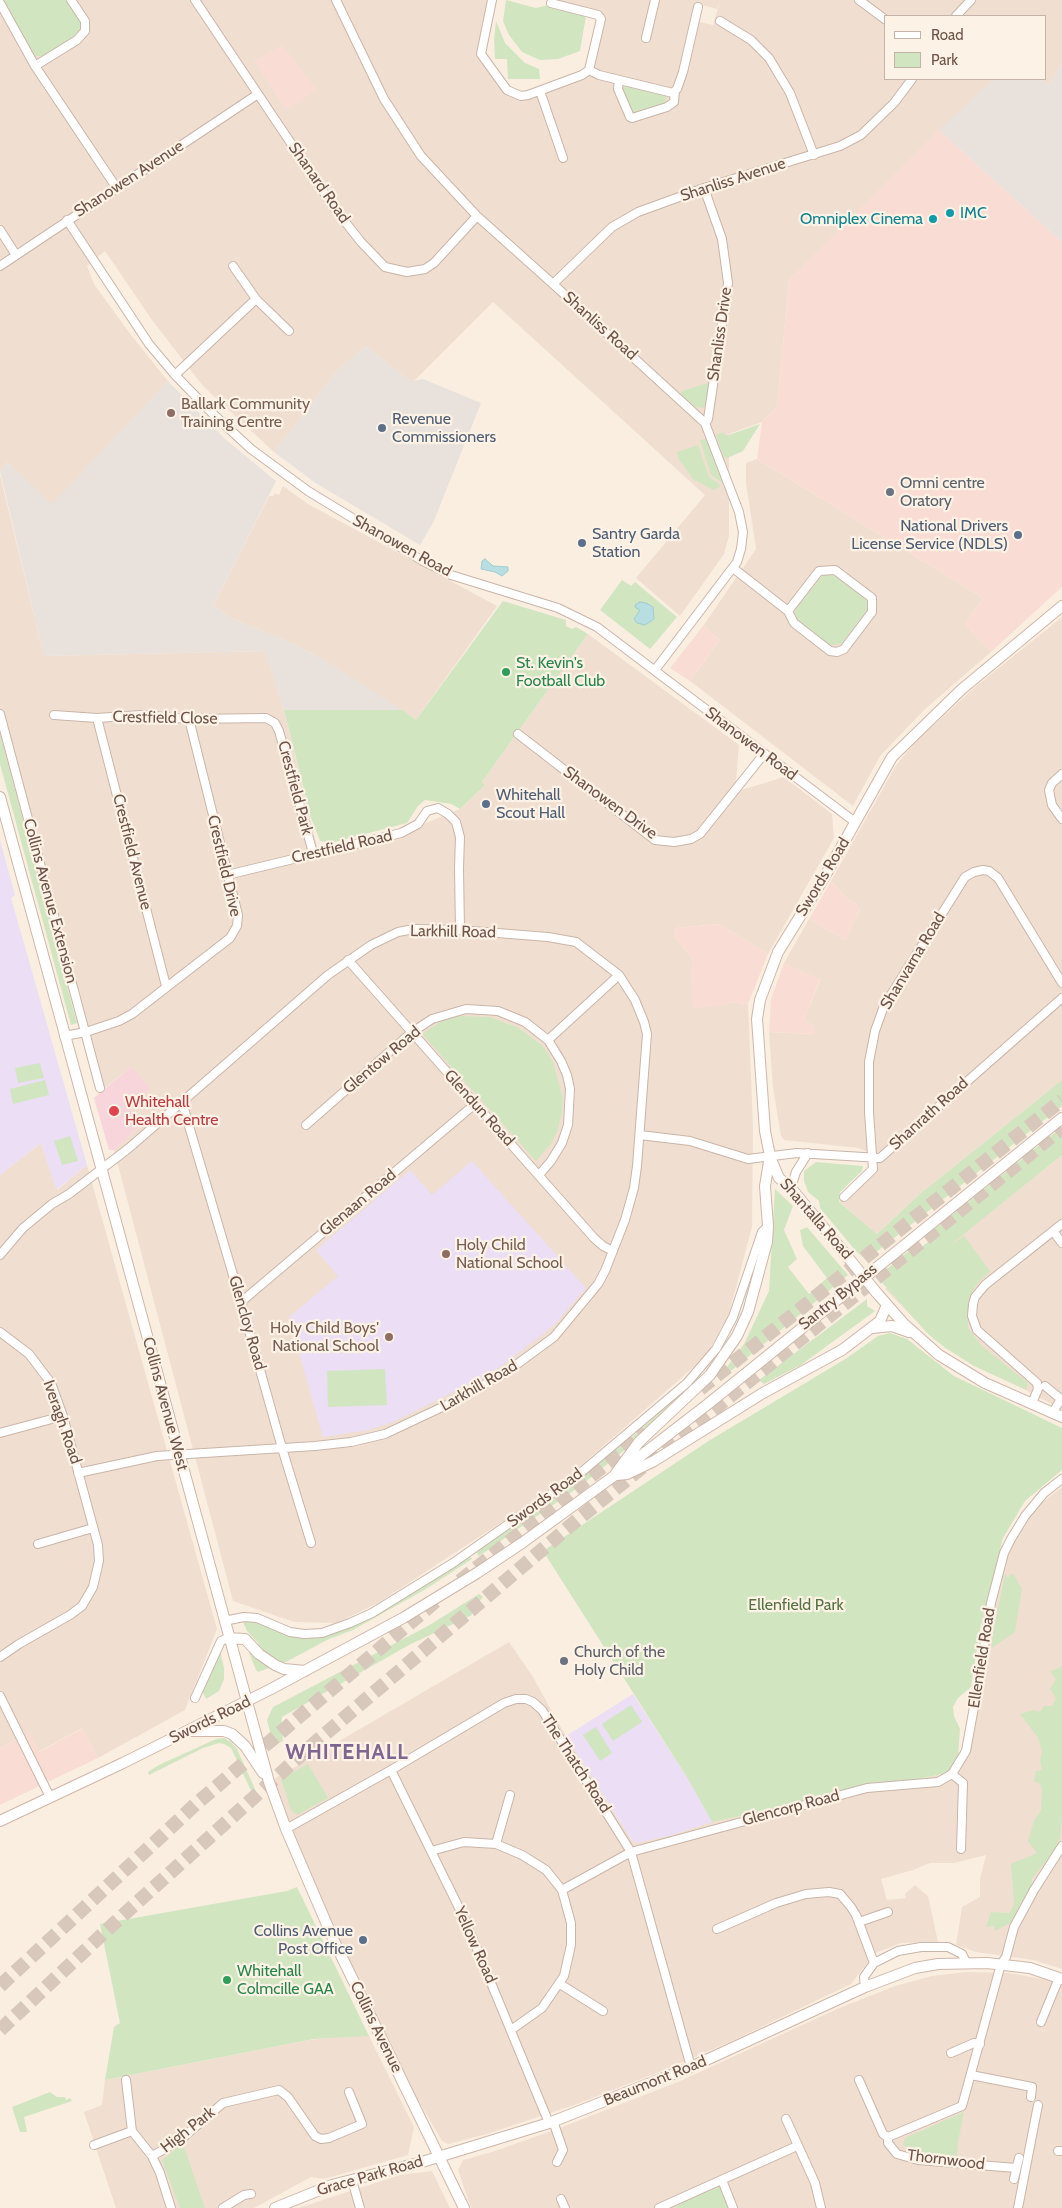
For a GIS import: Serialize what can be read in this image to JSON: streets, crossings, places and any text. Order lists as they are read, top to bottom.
{
  "streets": {
    "main road": [
      "Swords Road",
      "Collins Avenue Extension",
      "Shantalla Road",
      "Santry Bypass",
      "Collins Avenue West",
      "Collins Avenue",
      "Beaumont Road",
      "Grace Park Road"
    ],
    "street": [
      "Shanowen Avenue",
      "Shanliss Avenue",
      "Shanard Road",
      "Shanliss Road",
      "Shanliss Drive",
      "Shanowen Road",
      "Crestfield Close",
      "Crestfield Park",
      "Shanowen Drive",
      "Crestfield Road",
      "Crestfield Avenue",
      "Crestfield Drive",
      "Larkhill Road",
      "Shanvarna Road",
      "Glentow Road",
      "Glendun Road",
      "Shanrath Road",
      "Glenaan Road",
      "Glencloy Road",
      "Iveragh Road",
      "Ellenfield Road",
      "The Thatch Road",
      "Glencorp Road",
      "Yellow Road",
      "High Park",
      "Thornwood"
    ]
  },
  "crossings": [
    ["Shanowen Avenue", "Shanard Road"],
    ["Shanowen Avenue", "Shanowen Road"],
    ["Shanliss Avenue", "Shanliss Road"],
    ["Shanliss Avenue", "Shanliss Drive"],
    ["Shanard Road", "Shanliss Road"],
    ["Shanliss Road", "Shanliss Drive"],
    ["Shanliss Road", "Shanowen Road"],
    ["Shanowen Road", "Shanowen Drive"],
    ["Shanowen Road", "Swords Road"],
    ["Crestfield Close", "Crestfield Park"],
    ["Crestfield Close", "Crestfield Avenue"],
    ["Crestfield Close", "Crestfield Drive"],
    ["Crestfield Park", "Crestfield Road"],
    ["Crestfield Road", "Crestfield Drive"],
    ["Crestfield Road", "Larkhill Road"],
    ["Crestfield Avenue", "Crestfield Drive"],
    ["Crestfield Drive", "Collins Avenue Extension"],
    ["Swords Road", "Shanrath Road"],
    ["Swords Road", "Shantalla Road"],
    ["Swords Road", "Santry Bypass"],
    ["Swords Road", "Collins Avenue West"],
    ["Swords Road", "Collins Avenue"],
    ["Collins Avenue Extension", "Collins Avenue West"],
    ["Larkhill Road", "Glendun Road"],
    ["Larkhill Road", "Glencloy Road"],
    ["Larkhill Road", "Collins Avenue West"],
    ["Larkhill Road", "Iveragh Road"],
    ["Shanvarna Road", "Shanrath Road"],
    ["Glentow Road", "Glendun Road"],
    ["Glendun Road", "Glenaan Road"],
    ["Shanrath Road", "Shantalla Road"],
    ["Glenaan Road", "Glencloy Road"],
    ["Collins Avenue West", "Iveragh Road"],
    ["Collins Avenue West", "Collins Avenue"],
    ["Ellenfield Road", "Glencorp Road"],
    ["The Thatch Road", "Glencorp Road"],
    ["The Thatch Road", "Yellow Road"],
    ["The Thatch Road", "Collins Avenue"],
    ["The Thatch Road", "Beaumont Road"],
    ["Yellow Road", "Beaumont Road"],
    ["Collins Avenue", "Beaumont Road"],
    ["Collins Avenue", "Grace Park Road"],
    ["Beaumont Road", "Thornwood"],
    ["Beaumont Road", "Grace Park Road"]
  ],
  "districts": ["WHITEHALL"],
  "parks": ["Ellenfield Park"],
  "places": [
    "IMC",
    "Omniplex Cinema",
    "Ballark Community Training Centre",
    "Revenue Commissioners",
    "Omni centre Oratory",
    "National Drivers License Service (NDLS)",
    "Santry Garda Station",
    "St. Kevin's Football Club",
    "Whitehall Scout Hall",
    "Whitehall Health Centre",
    "Holy Child National School",
    "Holy Child Boys' National School",
    "Church of the Holy Child",
    "Collins Avenue Post Office",
    "Whitehall Colmcille GAA"
  ],
  "legend": ["Road", "Park"]
}
